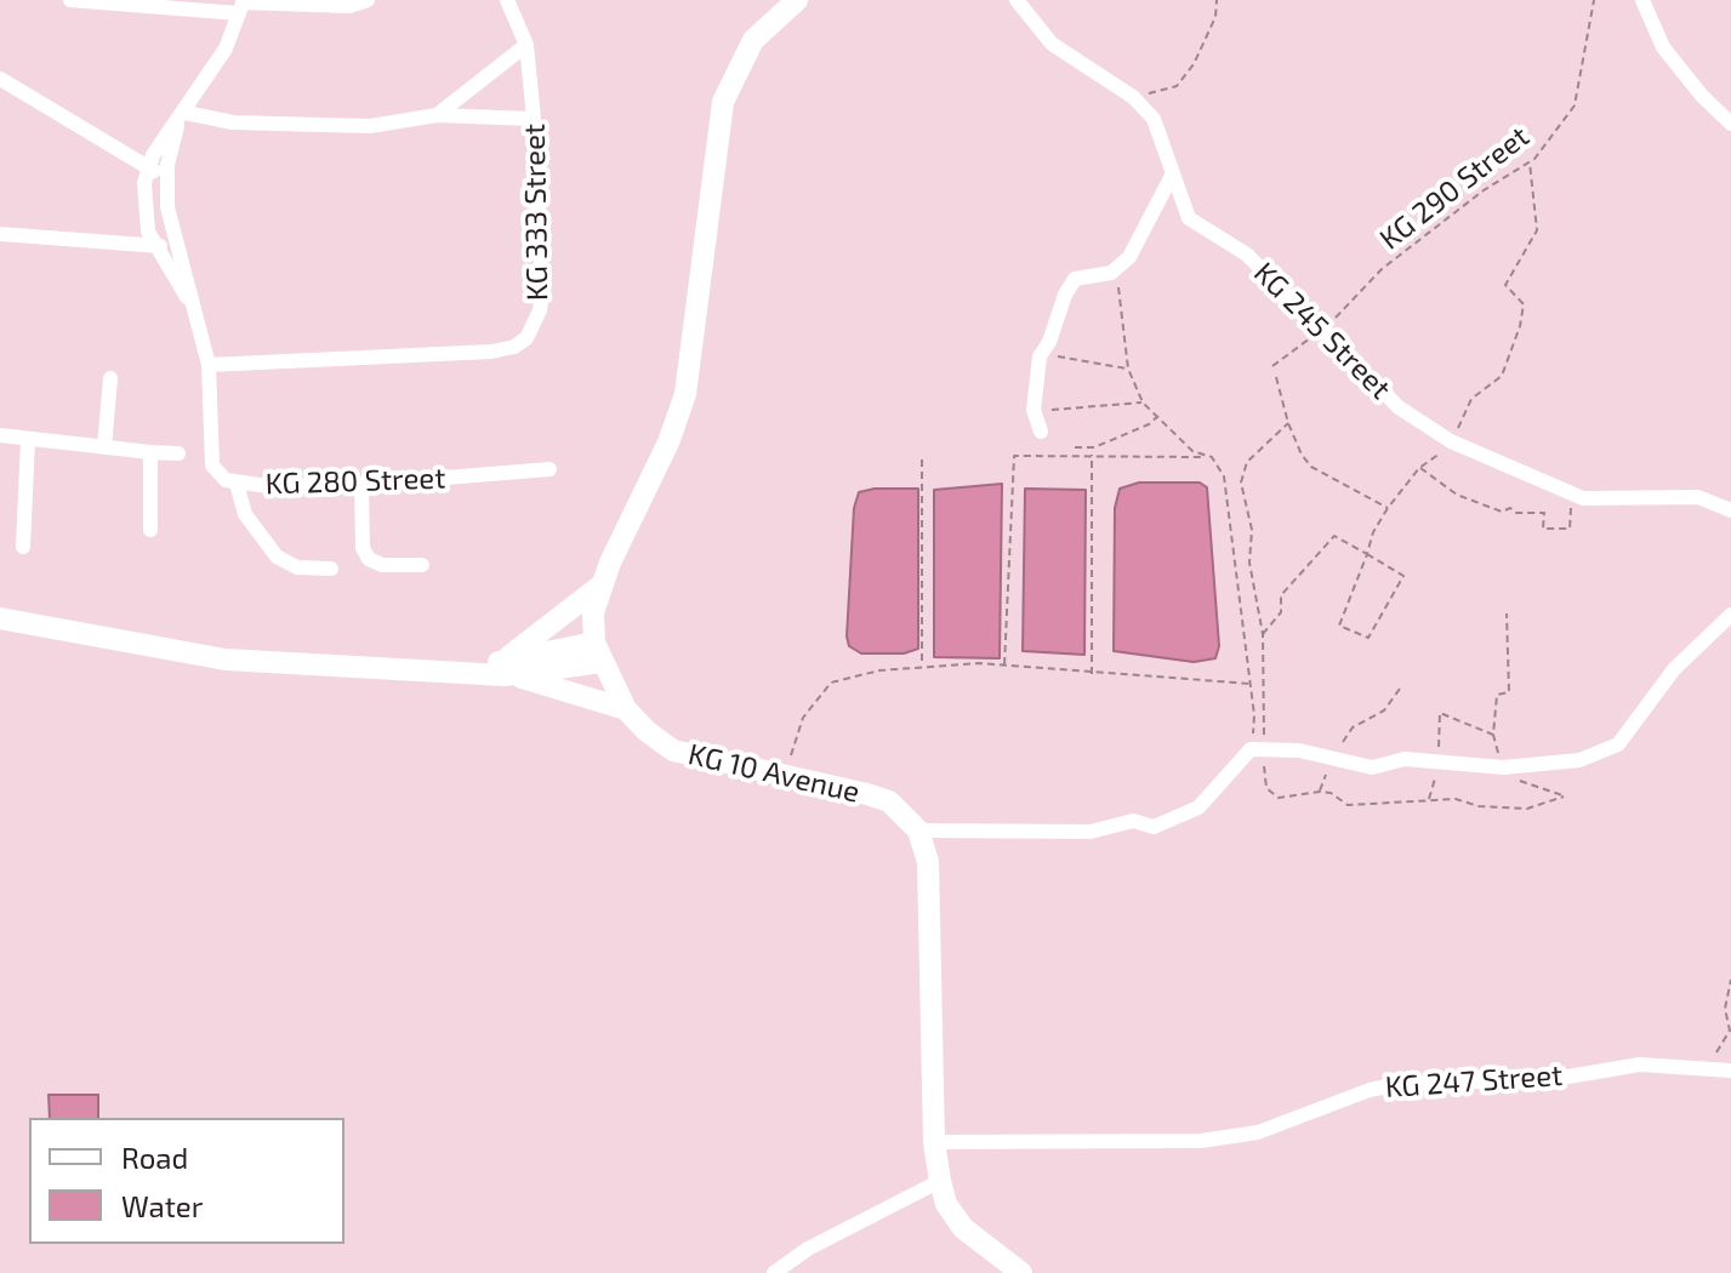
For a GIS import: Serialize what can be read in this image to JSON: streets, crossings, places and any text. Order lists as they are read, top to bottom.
{
  "streets": {
    "street": [
      "KG 333 Street",
      "KG 245 Street",
      "KG 280 Street",
      "KG 10 Avenue",
      "KG 247 Street"
    ],
    "path": ["KG 290 Street"]
  },
  "crossings": [
    ["KG 290 Street", "KG 245 Street"],
    ["KG 333 Street", "KG 280 Street"]
  ],
  "legend": ["Road", "Water"]
}
